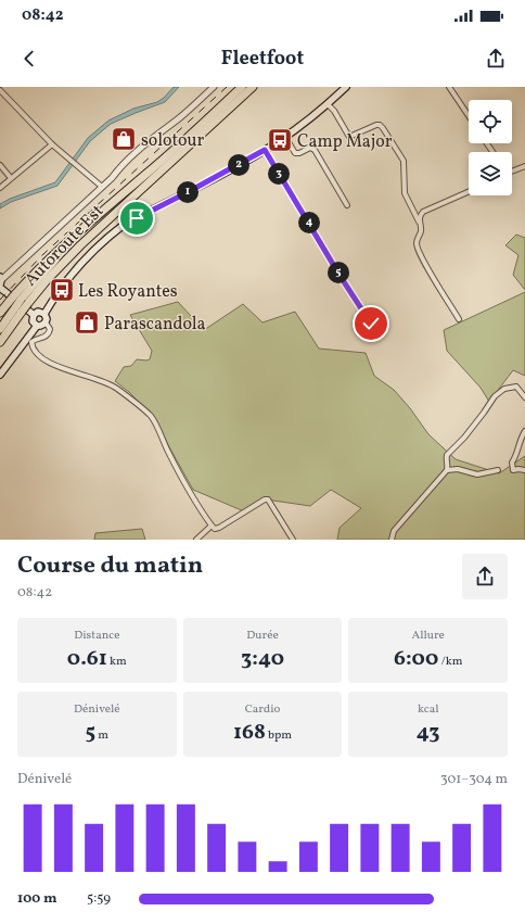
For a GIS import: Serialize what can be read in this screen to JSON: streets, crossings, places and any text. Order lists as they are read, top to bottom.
{
  "streets": {
    "highway": ["Autoroute Est"]
  },
  "places": {
    "shop": ["solotour", "Parascandola"],
    "bus stop": ["Camp Major", "Les Royantes"]
  },
  "page": {
    "status": "08:42",
    "header": "Fleetfoot",
    "pins": [
      "2",
      "3",
      "1",
      "4",
      "5"
    ],
    "heading": ["Course du matin", "08:42"],
    "stats": [
      ["Distance", "0.61 km"],
      ["Durée", "3:40"],
      ["Allure", "6:00 /km"],
      ["Dénivelé", "5 m"],
      ["Cardio", "168 bpm"],
      ["kcal", "43"]
    ],
    "chart": ["Dénivelé", "301–304 m"],
    "list": [
      {
        "name": "100 m",
        "note": "5:59"
      }
    ]
  }
}
